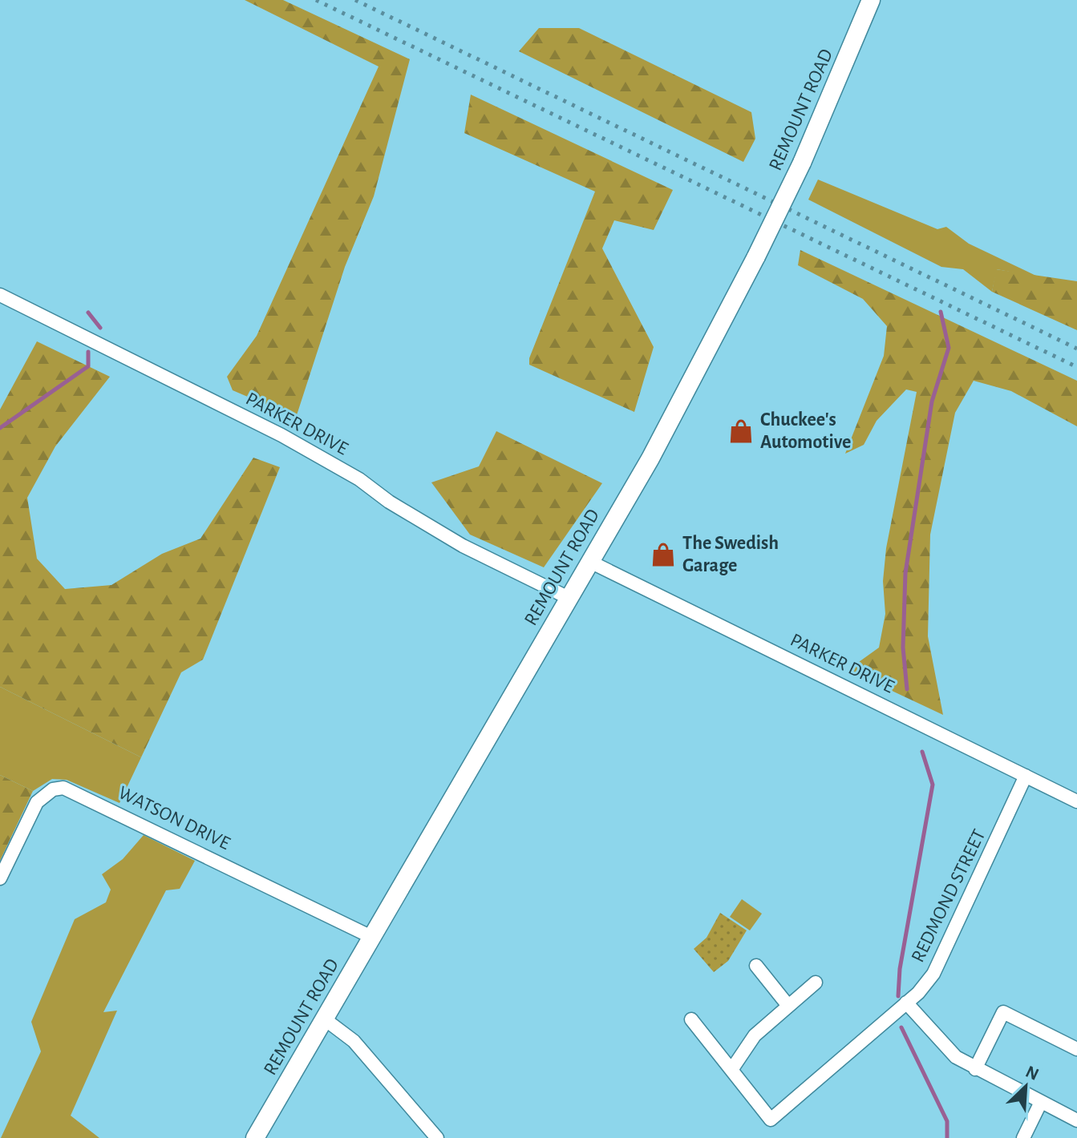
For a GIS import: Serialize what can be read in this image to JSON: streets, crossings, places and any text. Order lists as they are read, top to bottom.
{
  "streets": {
    "main road": ["REMOUNT ROAD"],
    "street": ["PARKER DRIVE", "WATSON DRIVE", "REDMOND STREET"]
  },
  "crossings": [
    ["REMOUNT ROAD", "PARKER DRIVE"],
    ["REMOUNT ROAD", "WATSON DRIVE"],
    ["PARKER DRIVE", "REDMOND STREET"]
  ],
  "places": {
    "shop": ["Chuckee's Automotive", "The Swedish Garage"]
  },
  "north": "top right"
}
